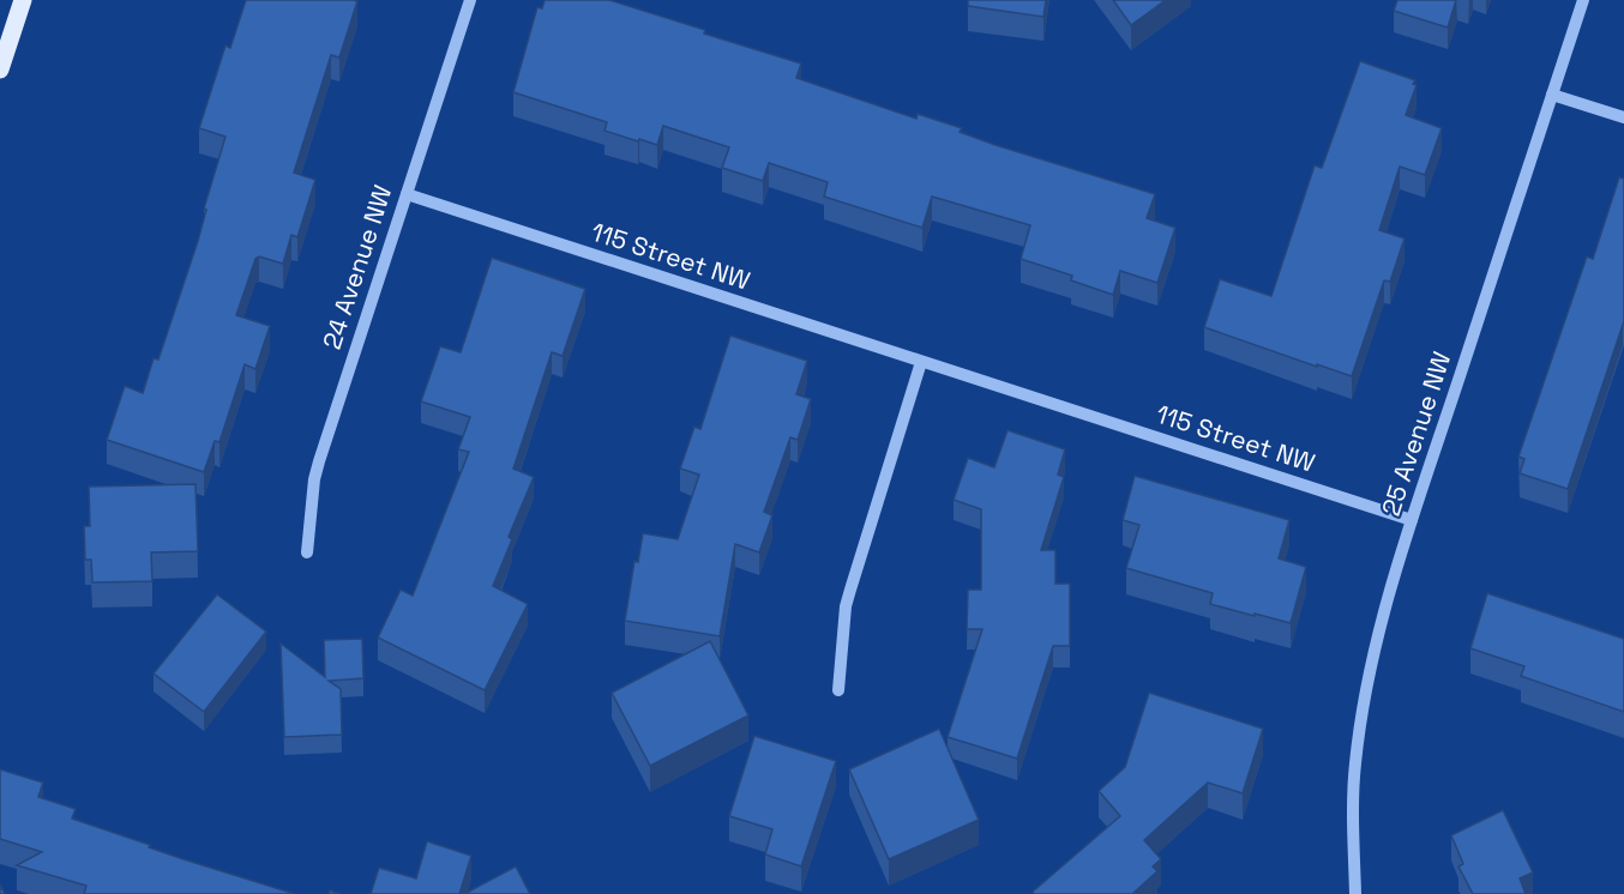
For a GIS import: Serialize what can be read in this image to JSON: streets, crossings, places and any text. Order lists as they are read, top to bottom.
{
  "streets": {
    "street": ["115 Street NW", "24 Avenue NW", "25 Avenue NW"]
  },
  "crossings": [
    ["115 Street NW", "24 Avenue NW"],
    ["115 Street NW", "25 Avenue NW"]
  ]
}
